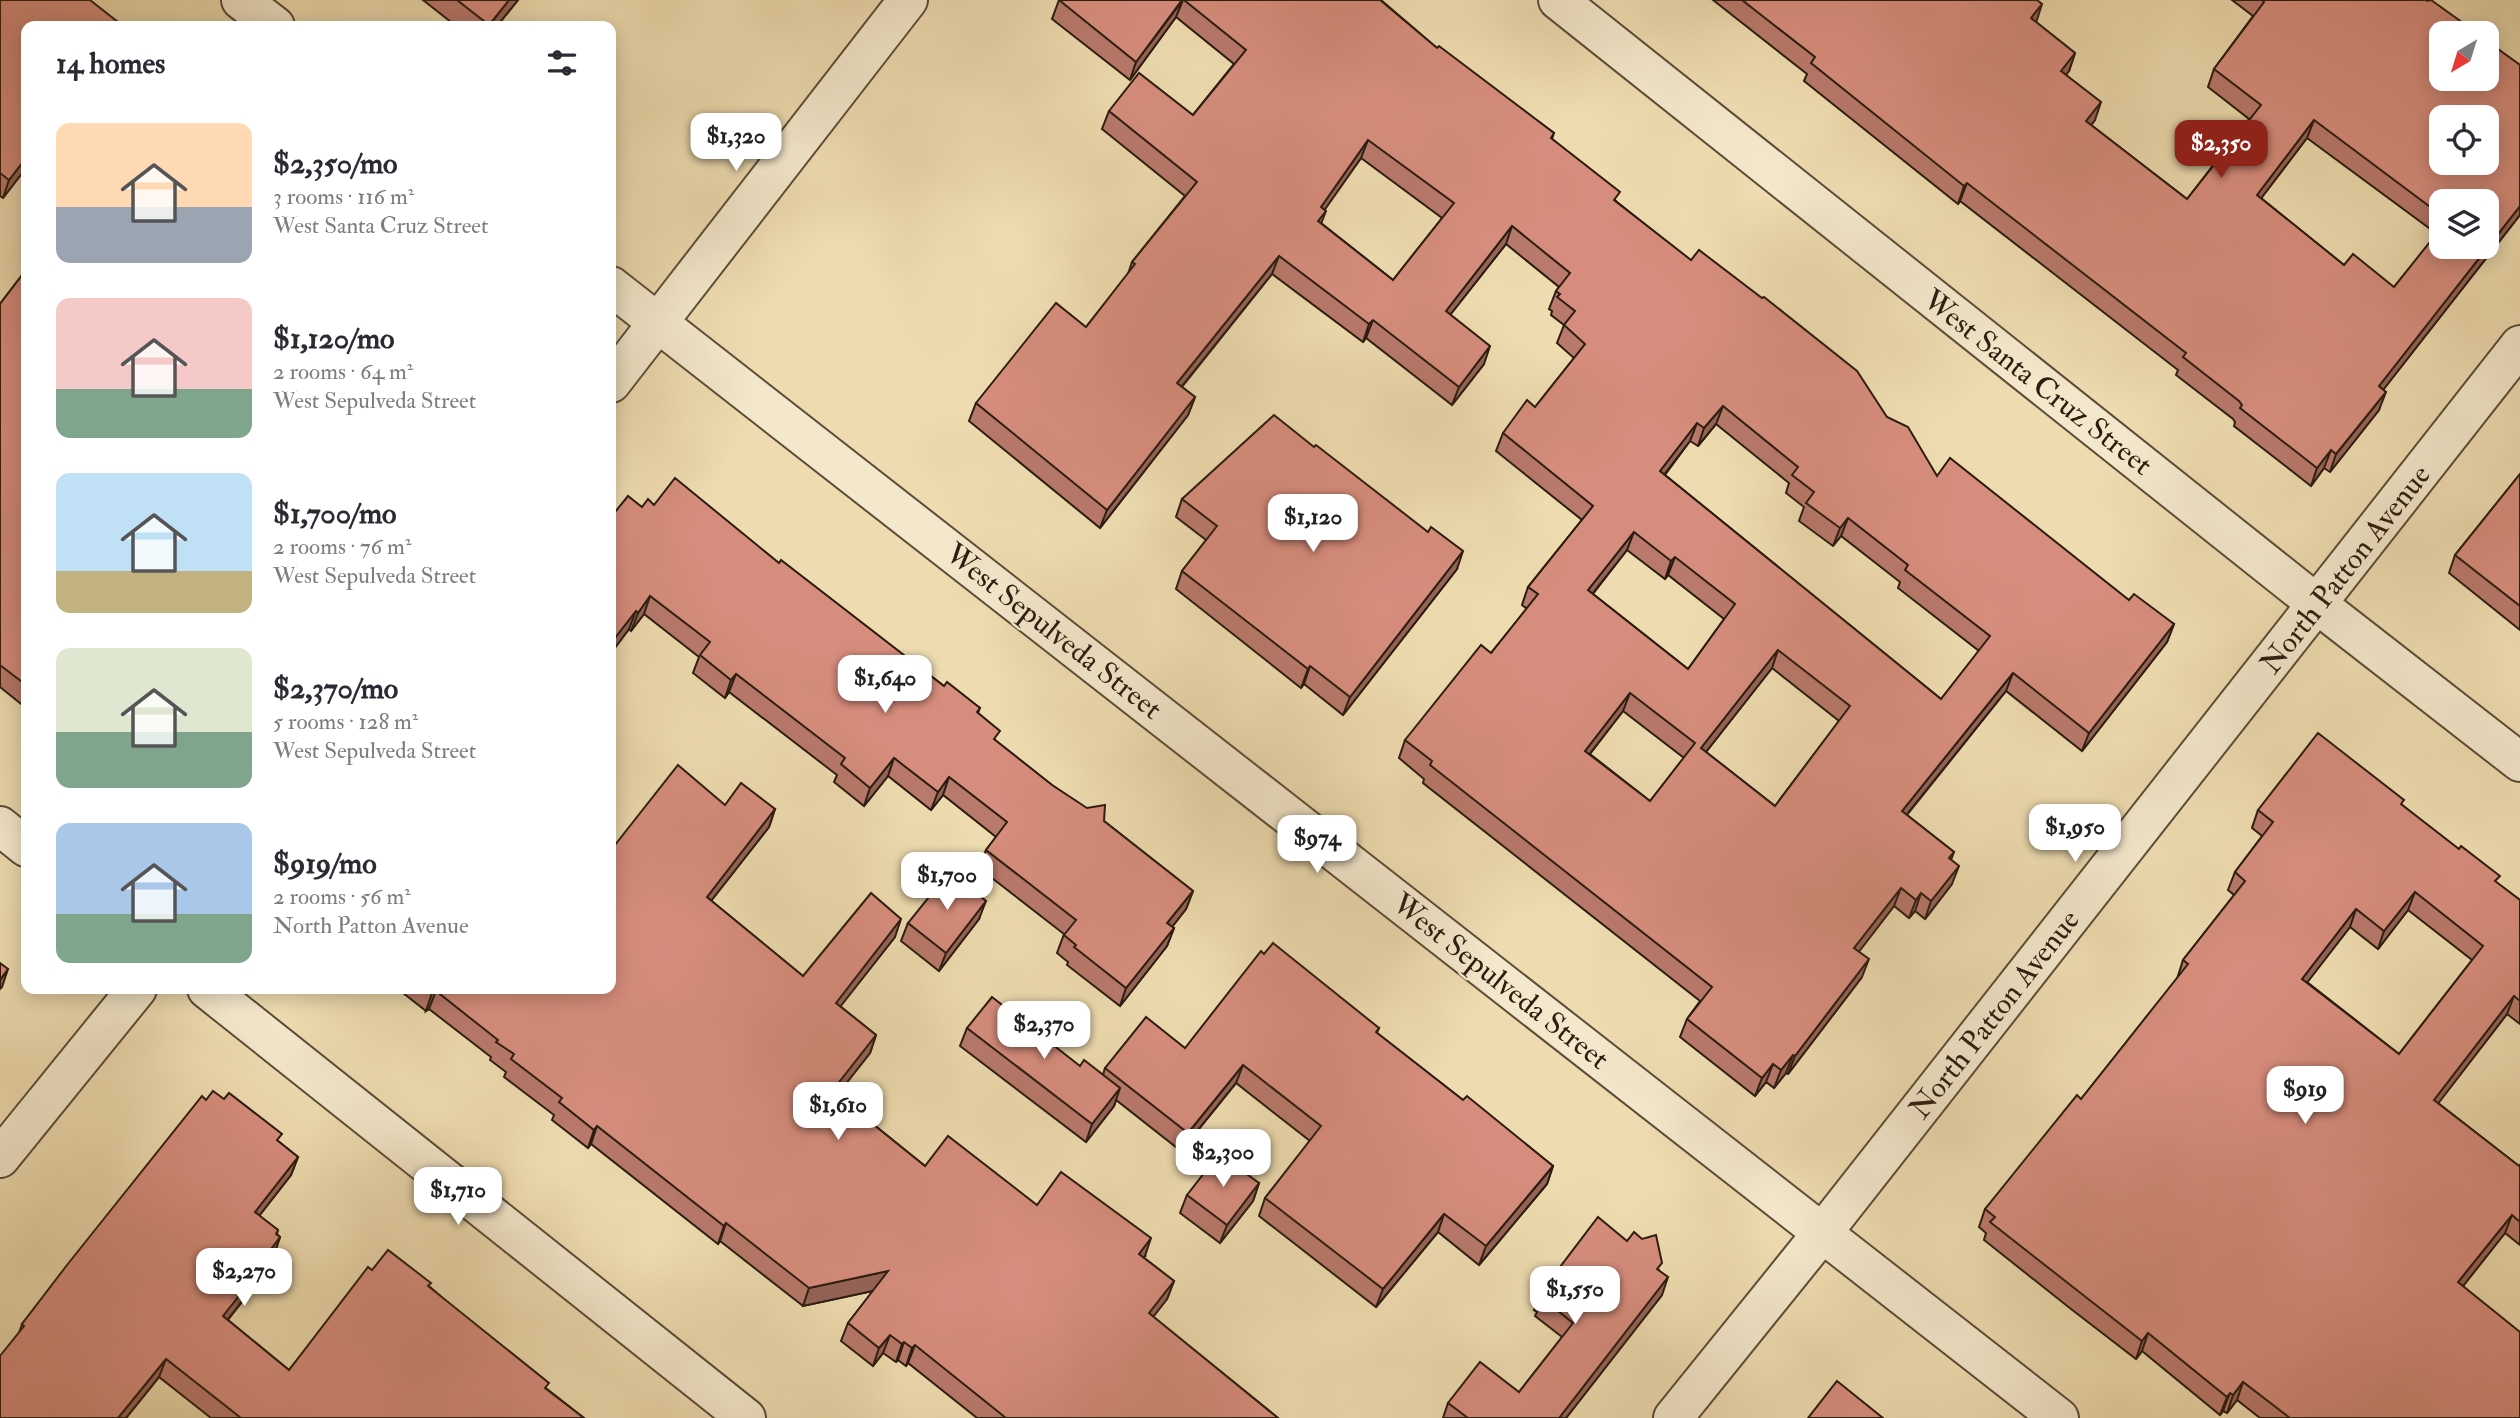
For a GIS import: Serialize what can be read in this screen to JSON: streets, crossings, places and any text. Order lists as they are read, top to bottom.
{
  "streets": {
    "street": ["West Santa Cruz Street", "North Patton Avenue", "West Sepulveda Street"]
  },
  "crossings": [
    ["West Santa Cruz Street", "North Patton Avenue"],
    ["North Patton Avenue", "West Sepulveda Street"]
  ],
  "north": "bottom left",
  "page": {
    "heading": "14 homes",
    "list": [
      {
        "name": "$2,350/mo",
        "note": "3 rooms · 116 m² · West Santa Cruz Street"
      },
      {
        "name": "$1,120/mo",
        "note": "2 rooms · 64 m² · West Sepulveda Street"
      },
      {
        "name": "$1,700/mo",
        "note": "2 rooms · 76 m² · West Sepulveda Street"
      },
      {
        "name": "$2,370/mo",
        "note": "5 rooms · 128 m² · West Sepulveda Street"
      },
      {
        "name": "$919/mo",
        "note": "2 rooms · 56 m² · North Patton Avenue"
      }
    ],
    "price": [
      "$1,320",
      "$2,350",
      "$1,120",
      "$1,640",
      "$1,950",
      "$974",
      "$1,700",
      "$2,370",
      "$919",
      "$1,610",
      "$2,300",
      "$1,710",
      "$2,270",
      "$1,550"
    ]
  }
}
